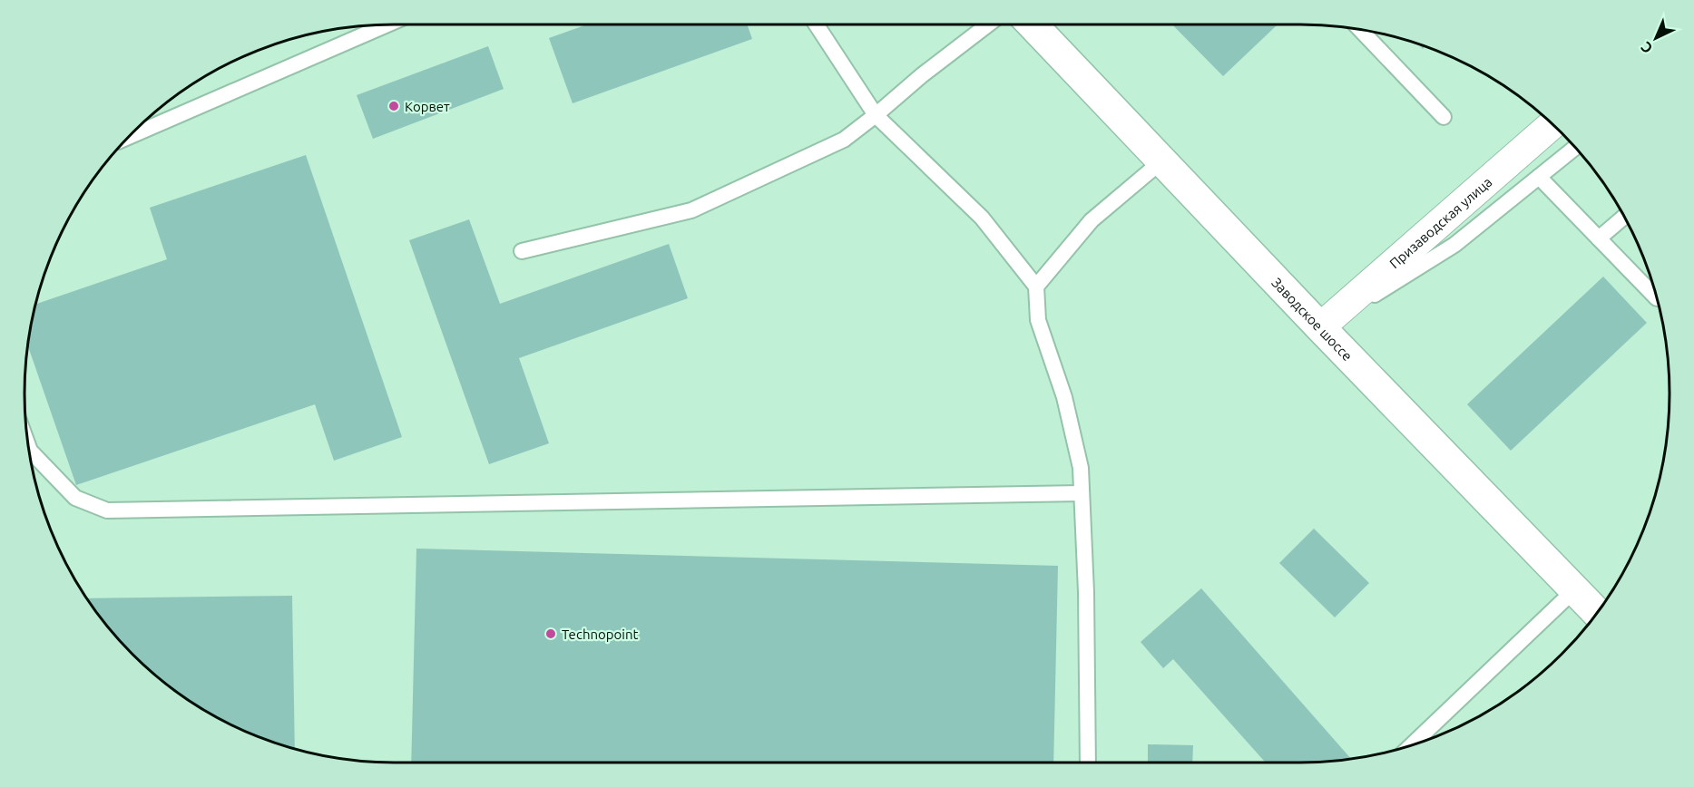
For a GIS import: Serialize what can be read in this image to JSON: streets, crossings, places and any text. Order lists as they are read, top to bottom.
{
  "streets": {
    "main road": ["Заводское шоссе"],
    "street": ["Призаводская улица"]
  },
  "crossings": [
    ["Призаводская улица", "Заводское шоссе"]
  ],
  "places": ["Корвет", "Technopoint"],
  "north": "bottom left"
}
